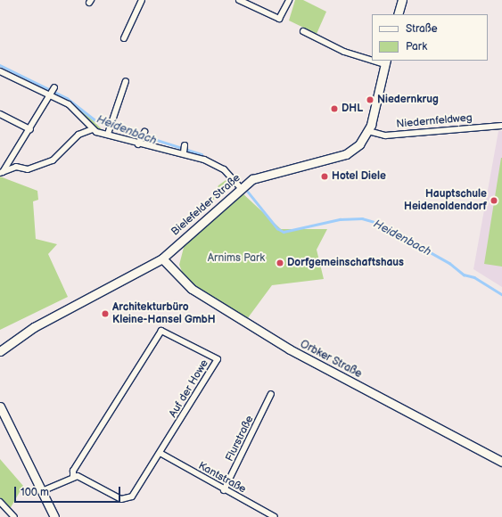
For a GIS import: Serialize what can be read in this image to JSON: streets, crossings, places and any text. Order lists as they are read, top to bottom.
{
  "streets": {
    "main road": ["Bielefelder Straße", "Orbker Straße"],
    "street": [
      "Niedernfeldweg",
      "Auf der Howe",
      "Flurstraße",
      "Kantstraße"
    ]
  },
  "crossings": [
    ["Niedernfeldweg", "Bielefelder Straße"],
    ["Bielefelder Straße", "Orbker Straße"],
    ["Auf der Howe", "Kantstraße"],
    ["Flurstraße", "Kantstraße"]
  ],
  "water": ["Heidenbach"],
  "parks": ["Arnims Park"],
  "places": [
    "Niedernkrug",
    "DHL",
    "Hotel Diele",
    "Hauptschule Heidenoldendorf",
    "Dorfgemeinschaftshaus",
    "Architekturbüro Kleine-Hansel GmbH"
  ],
  "legend": ["Straße", "Park"],
  "scale_bar": "100 m"
}
